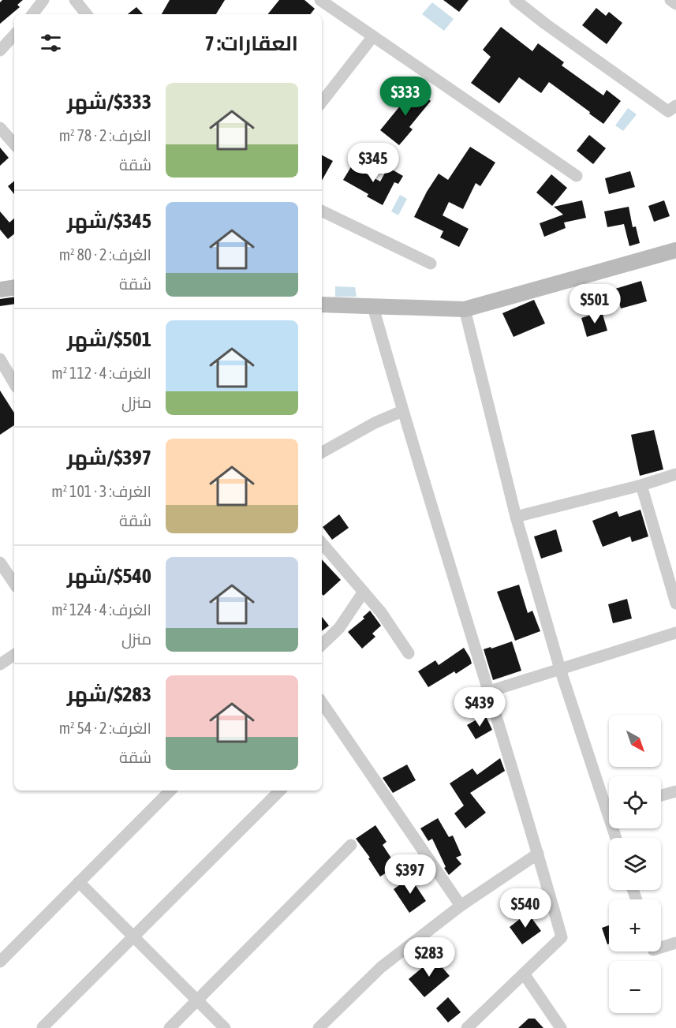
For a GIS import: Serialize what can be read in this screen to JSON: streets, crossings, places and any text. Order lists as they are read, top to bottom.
{
  "north": "bottom right",
  "page": {
    "heading": "العقارات: 7",
    "list": [
      {
        "name": "$333/شهر",
        "note": "الغرف: 2 · 78 m² · شقة"
      },
      {
        "name": "$345/شهر",
        "note": "الغرف: 2 · 80 m² · شقة"
      },
      {
        "name": "$501/شهر",
        "note": "الغرف: 4 · 112 m² · منزل"
      },
      {
        "name": "$397/شهر",
        "note": "الغرف: 3 · 101 m² · شقة"
      },
      {
        "name": "$540/شهر",
        "note": "الغرف: 4 · 124 m² · منزل"
      },
      {
        "name": "$283/شهر",
        "note": "الغرف: 2 · 54 m² · شقة"
      }
    ],
    "price": [
      "$333",
      "$345",
      "$501",
      "$439",
      "$397",
      "$540",
      "$283"
    ],
    "map_buttons": ["+", "−"]
  }
}
